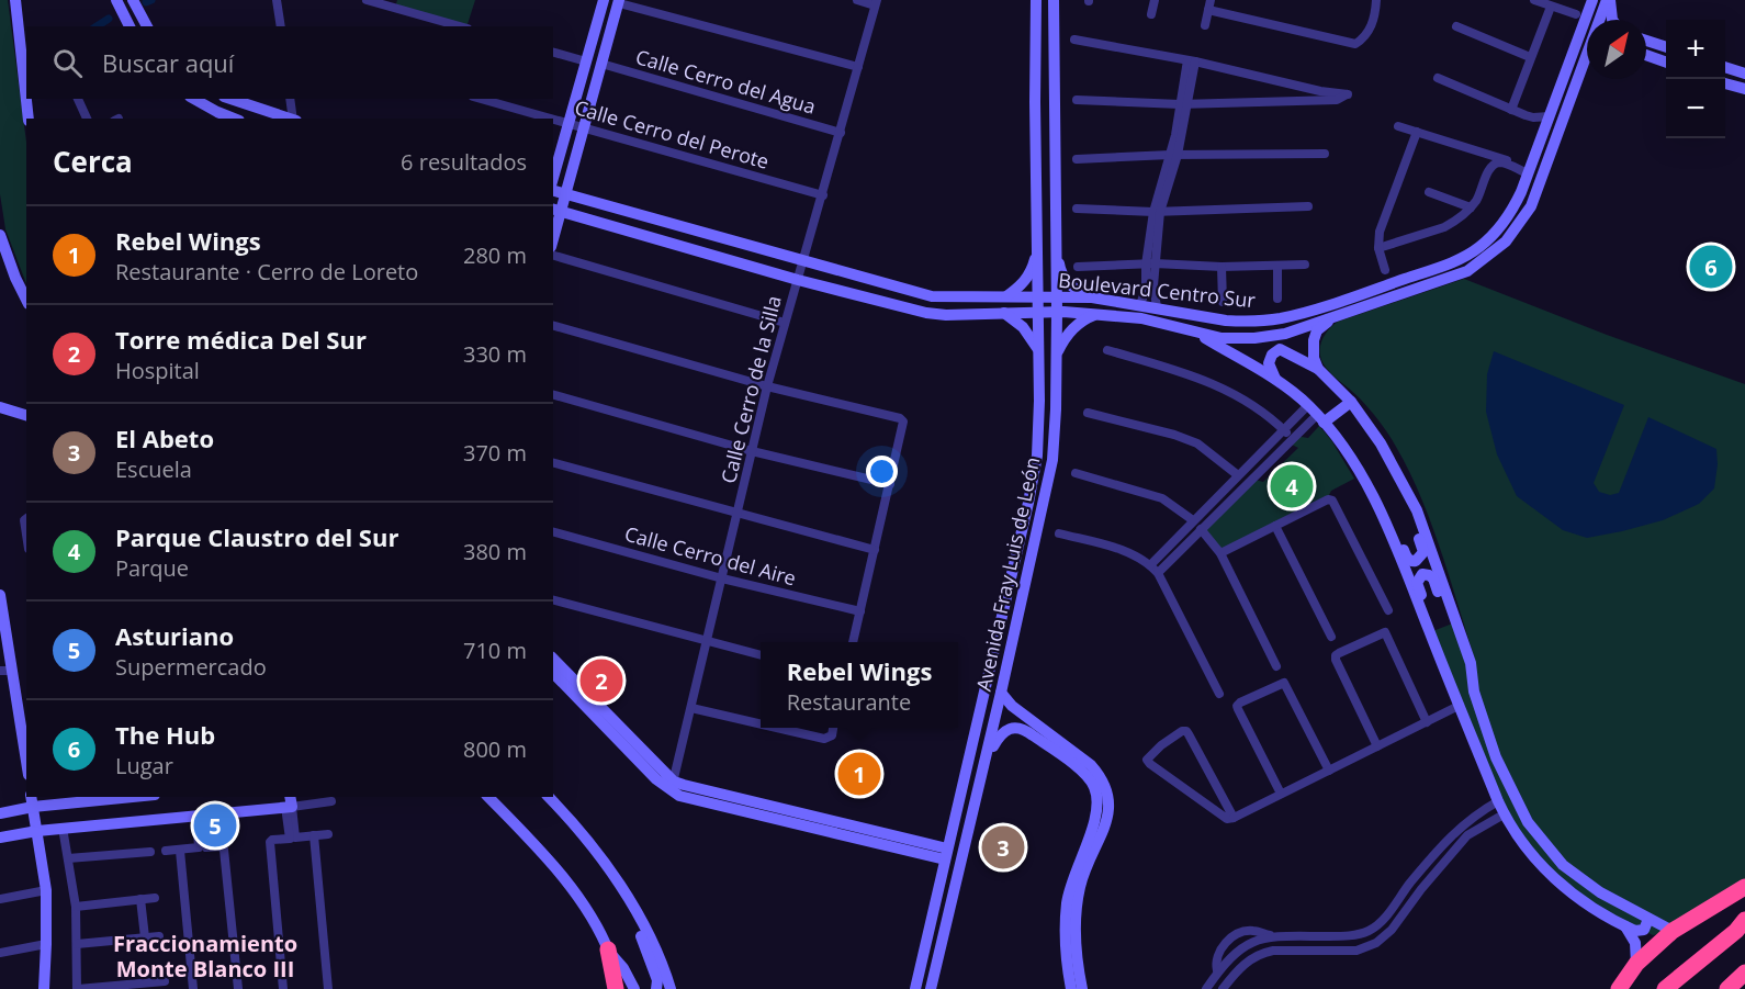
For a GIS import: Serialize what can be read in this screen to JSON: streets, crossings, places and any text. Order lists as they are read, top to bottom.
{
  "streets": {
    "street": [
      "Calle Cerro del Agua",
      "Calle Cerro del Perote",
      "Boulevard Centro Sur",
      "Calle Cerro de la Silla",
      "Calle Cerro del Aire",
      "Avenida Fray Luis de León"
    ]
  },
  "crossings": [
    ["Calle Cerro del Agua", "Calle Cerro de la Silla"],
    ["Calle Cerro del Perote", "Calle Cerro de la Silla"],
    ["Boulevard Centro Sur", "Calle Cerro de la Silla"],
    ["Boulevard Centro Sur", "Avenida Fray Luis de León"],
    ["Calle Cerro de la Silla", "Calle Cerro del Aire"]
  ],
  "districts": ["Fraccionamiento Monte Blanco III"],
  "north": "top right",
  "page": {
    "map_buttons": ["+", "−"],
    "search": "Buscar aquí",
    "heading": ["Cerca", "6 resultados"],
    "list": [
      {
        "mark": "1",
        "name": "Rebel Wings",
        "note": "Restaurante · Cerro de Loreto",
        "value": "280 m"
      },
      {
        "mark": "2",
        "name": "Torre médica Del Sur",
        "note": "Hospital",
        "value": "330 m"
      },
      {
        "mark": "3",
        "name": "El Abeto",
        "note": "Escuela",
        "value": "370 m"
      },
      {
        "mark": "4",
        "name": "Parque Claustro del Sur",
        "note": "Parque",
        "value": "380 m"
      },
      {
        "mark": "5",
        "name": "Asturiano",
        "note": "Supermercado",
        "value": "710 m"
      },
      {
        "mark": "6",
        "name": "The Hub",
        "note": "Lugar",
        "value": "800 m"
      }
    ],
    "pins": [
      "6",
      "4",
      "2",
      "1",
      "5",
      "3"
    ],
    "popup": ["Rebel Wings", "Restaurante"]
  }
}
